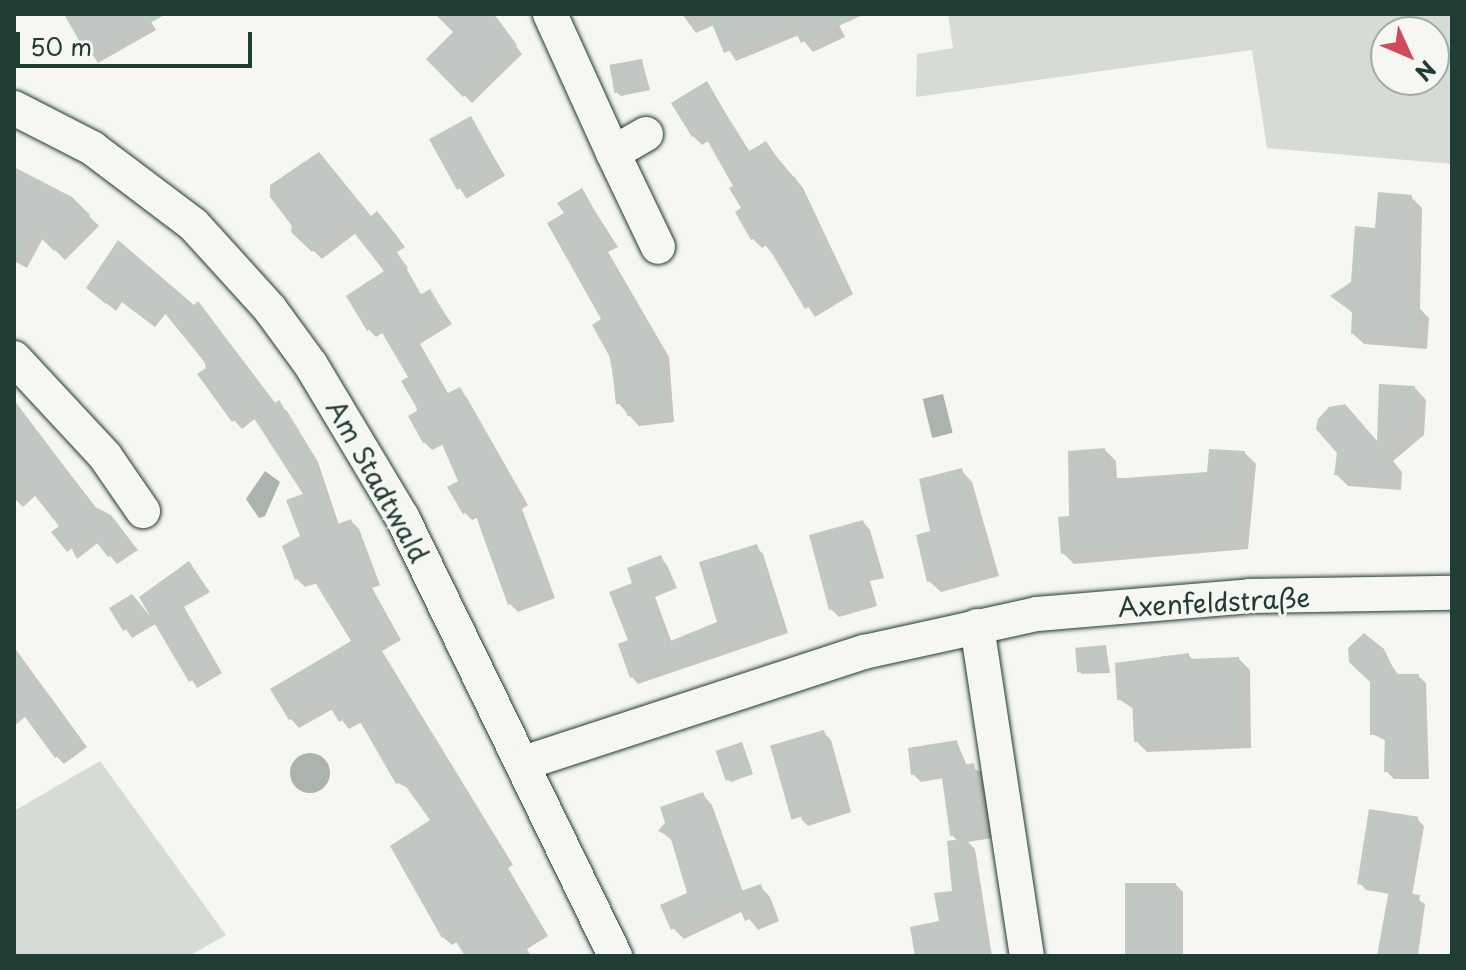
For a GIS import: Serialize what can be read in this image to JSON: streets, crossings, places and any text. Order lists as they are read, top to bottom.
{
  "streets": {
    "street": ["Am Stadtwald", "Axenfeldstraße"]
  },
  "crossings": [
    ["Am Stadtwald", "Axenfeldstraße"]
  ],
  "scale_bar": "50 m",
  "north": "bottom right"
}
